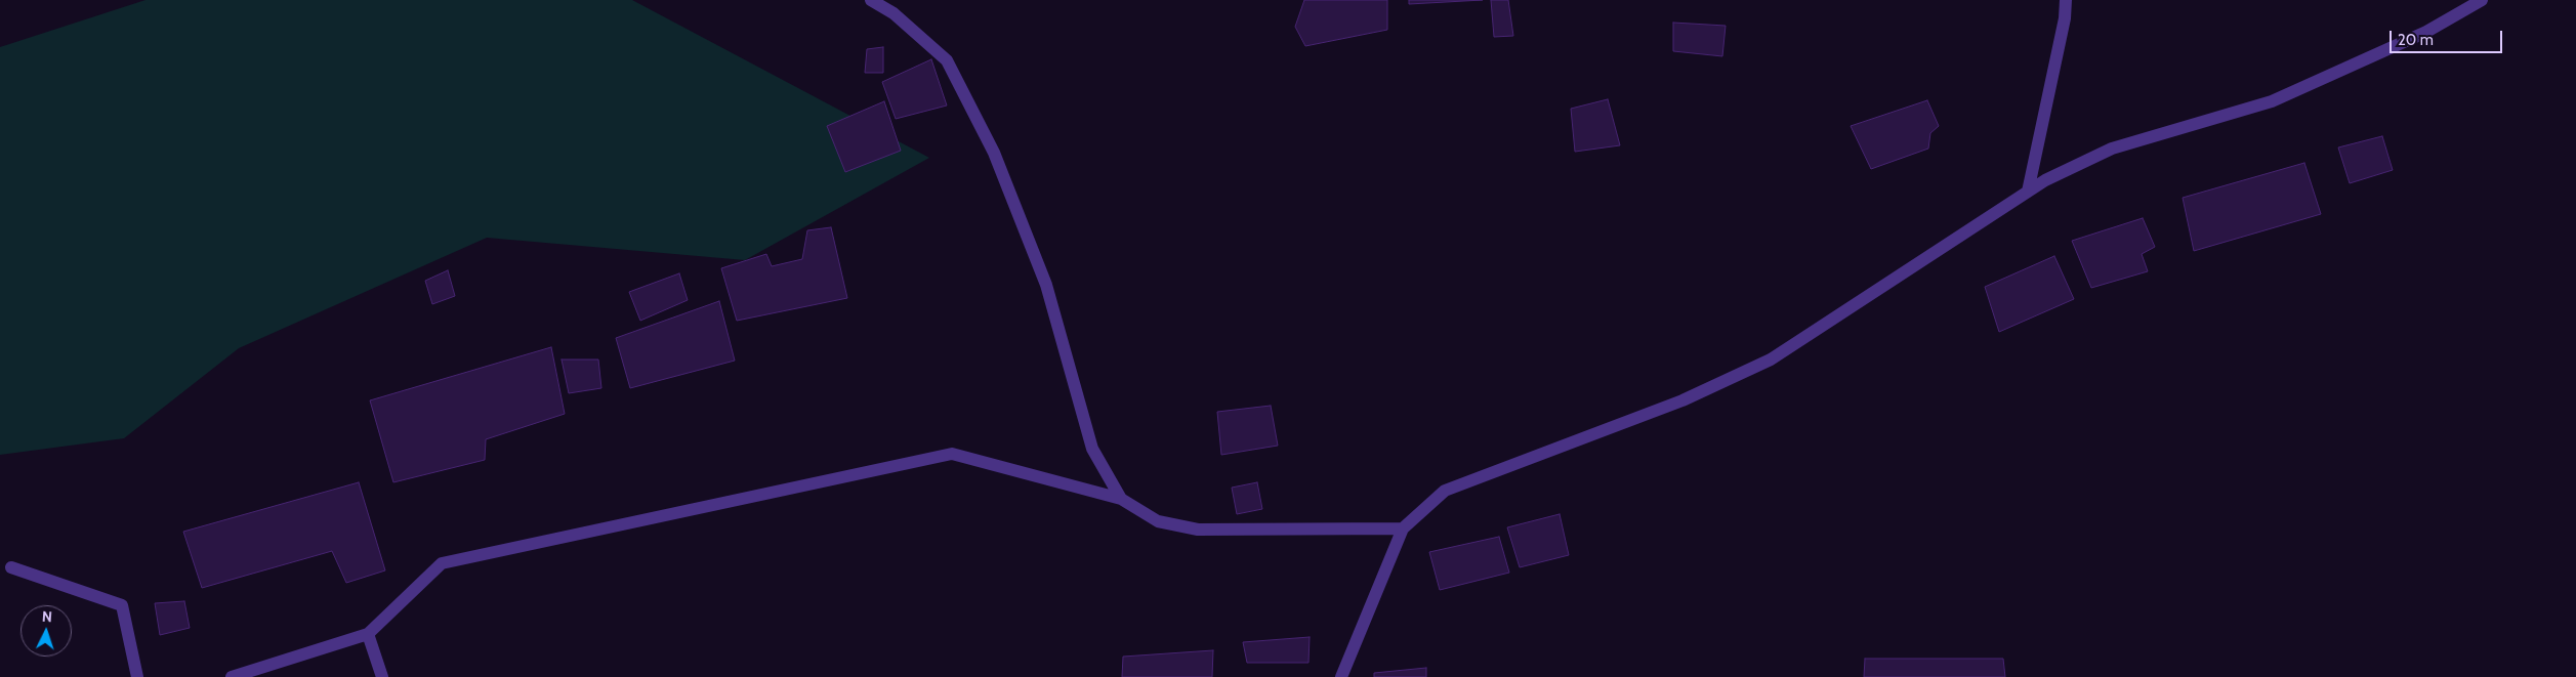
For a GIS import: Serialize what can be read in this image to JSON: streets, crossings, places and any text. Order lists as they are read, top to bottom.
{
  "scale_bar": "20 m",
  "north": "top"
}
